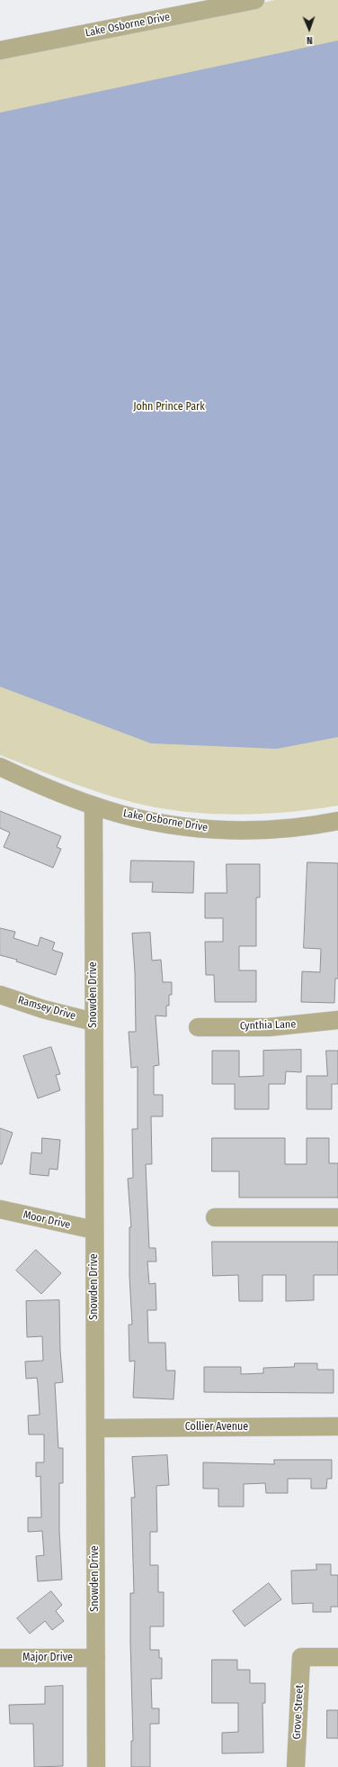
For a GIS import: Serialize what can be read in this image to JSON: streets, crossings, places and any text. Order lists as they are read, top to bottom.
{
  "streets": {
    "street": [
      "Lake Osborne Drive",
      "Snowden Drive",
      "Ramsey Drive",
      "Cynthia Lane",
      "Moor Drive",
      "Collier Avenue",
      "Major Drive",
      "Grove Street"
    ]
  },
  "crossings": [
    ["Lake Osborne Drive", "Snowden Drive"],
    ["Snowden Drive", "Ramsey Drive"],
    ["Snowden Drive", "Moor Drive"],
    ["Snowden Drive", "Collier Avenue"],
    ["Snowden Drive", "Major Drive"]
  ],
  "parks": ["John Prince Park"],
  "north": "bottom"
}
